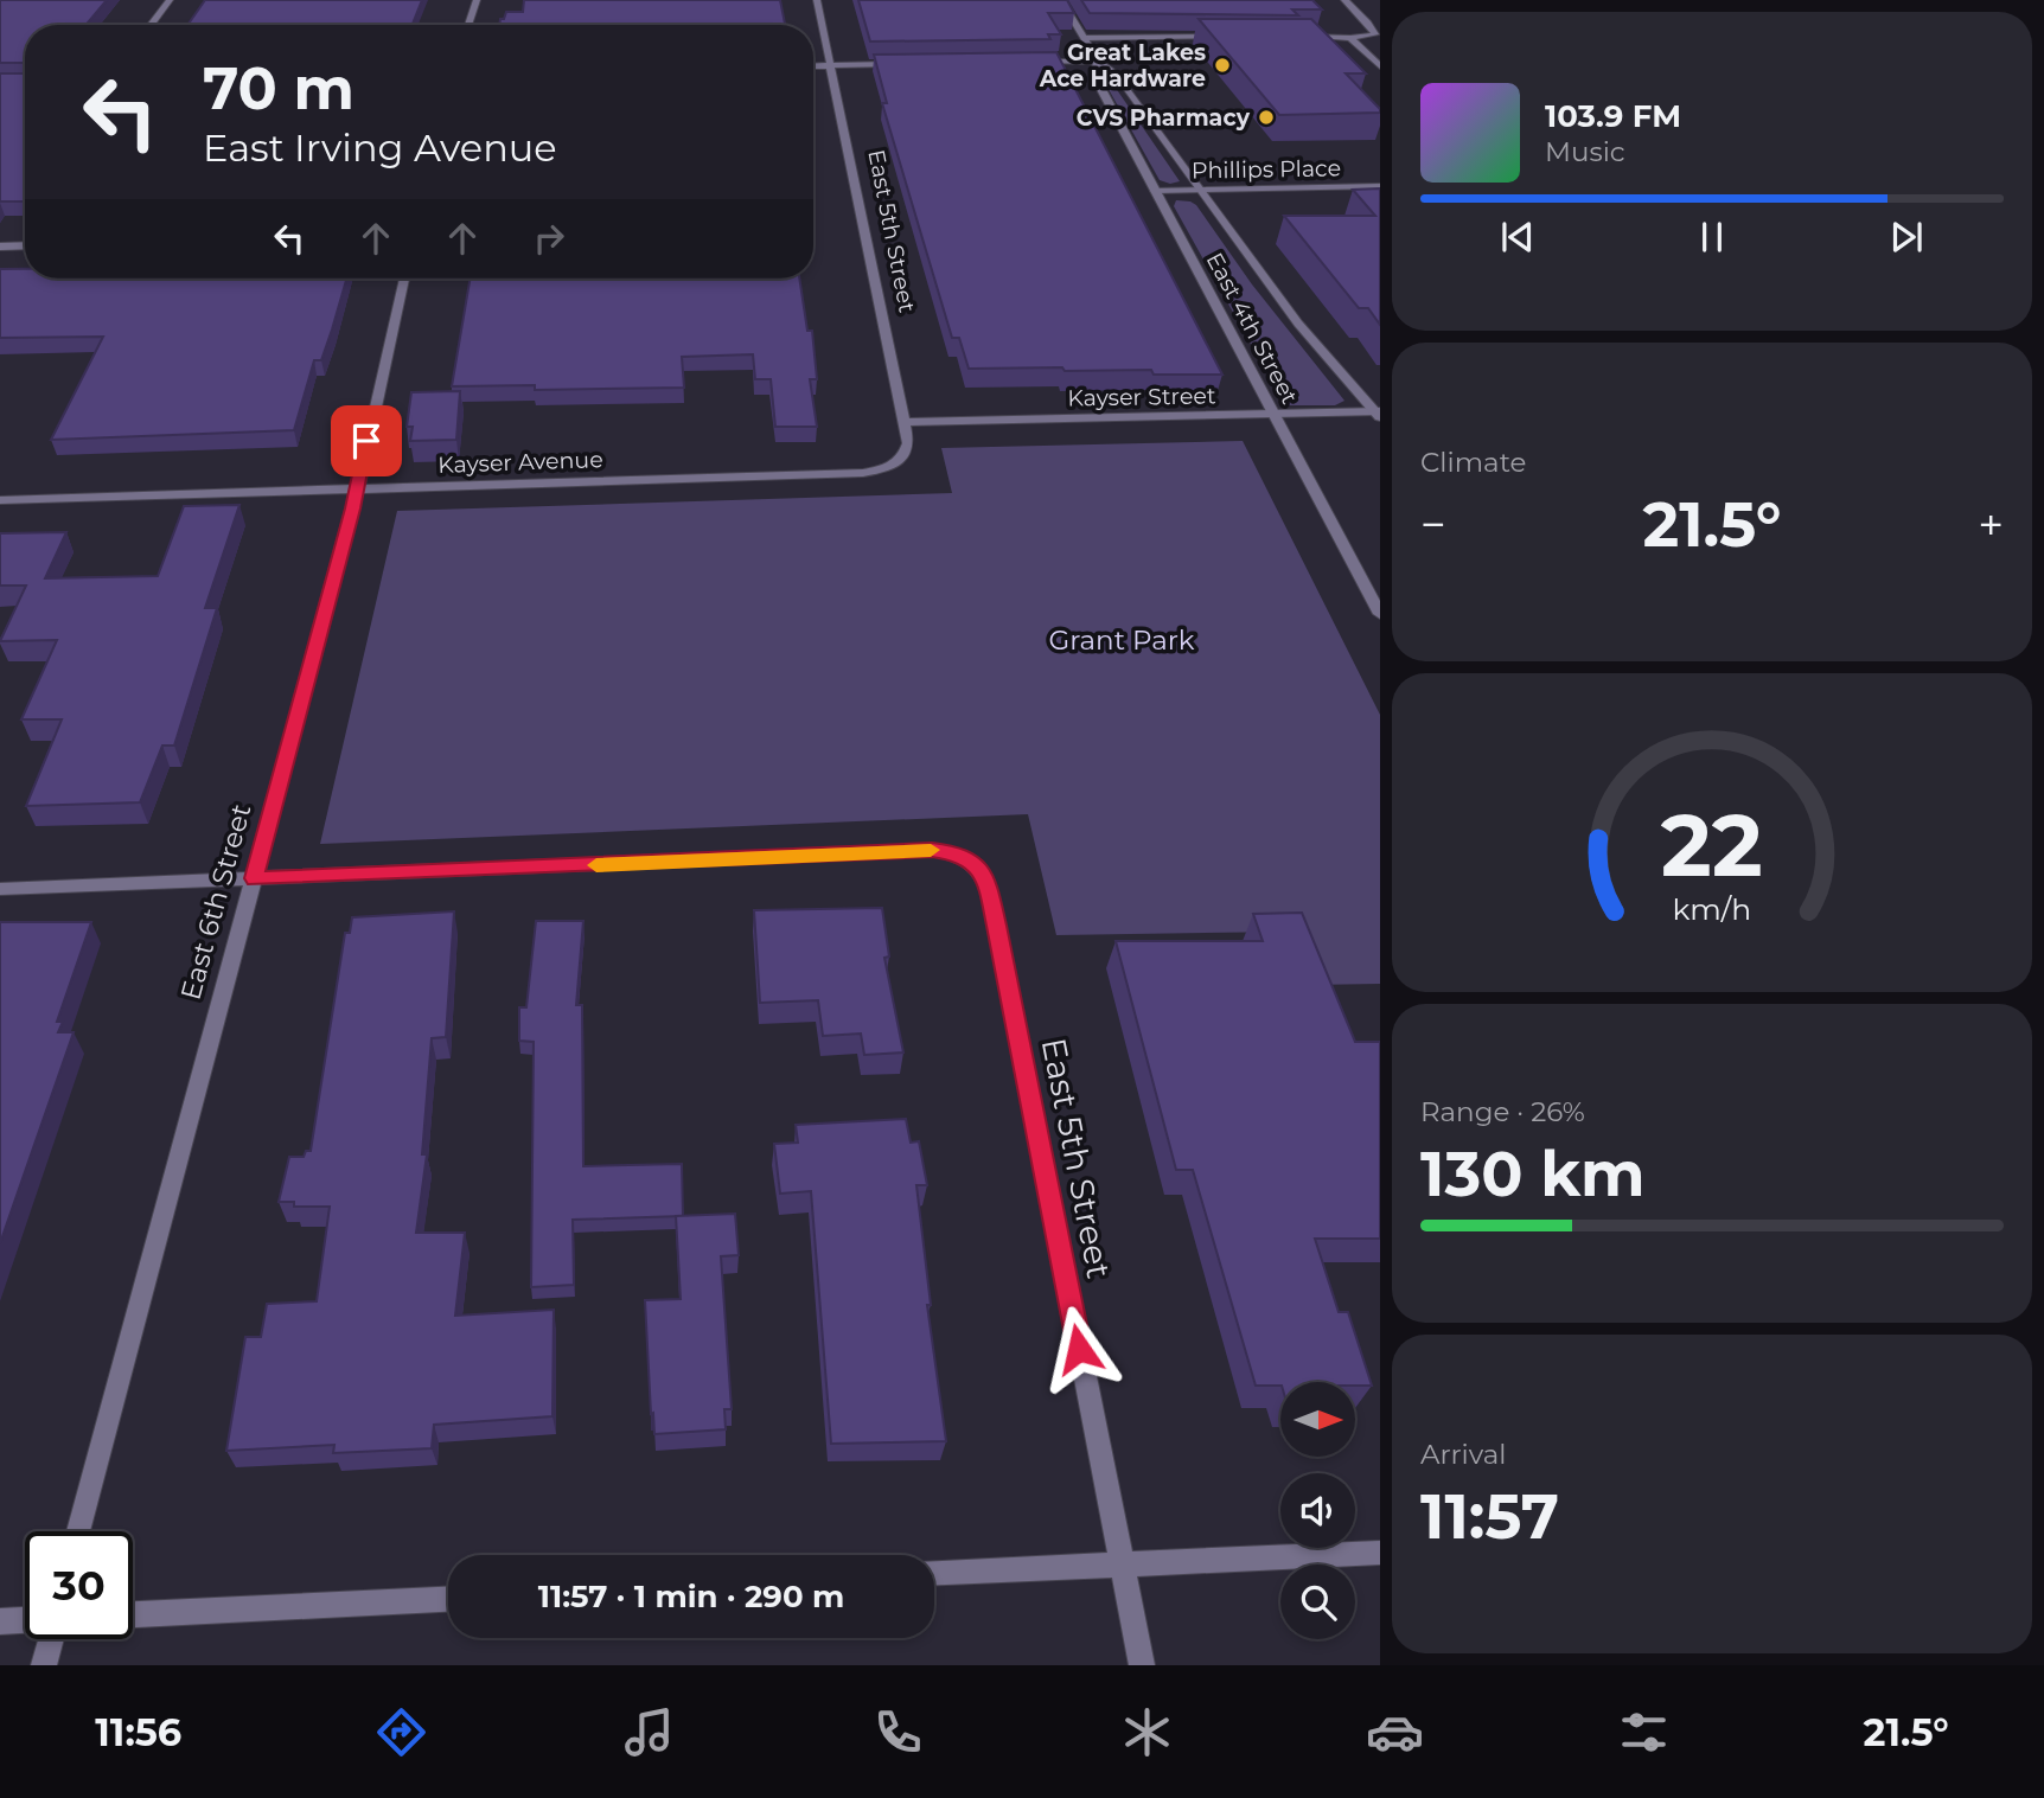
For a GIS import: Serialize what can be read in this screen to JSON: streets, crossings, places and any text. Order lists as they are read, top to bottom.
{
  "streets": {
    "street": [
      "Phillips Place",
      "East 5th Street",
      "East 4th Street",
      "Kayser Street",
      "Kayser Avenue",
      "East 6th Street"
    ]
  },
  "crossings": [
    ["Phillips Place", "East 4th Street"],
    ["East 5th Street", "Kayser Street"],
    ["East 5th Street", "Kayser Avenue"],
    ["East 5th Street", "East 6th Street"],
    ["East 4th Street", "Kayser Street"],
    ["Kayser Avenue", "East 6th Street"]
  ],
  "parks": ["Grant Park"],
  "places": ["Great Lakes Ace Hardware", "CVS Pharmacy"],
  "north": "right",
  "page": {
    "turn": ["70 m", "East Irving Avenue"],
    "song": ["103.9 FM", "Music"],
    "tile": [
      "Climate",
      ["Range · 26%", "130 km"],
      ["Arrival", "11:57"]
    ],
    "heat": ["−", "21.5°", "+"],
    "limit": "30",
    "trip": "11:57 · 1 min · 290 m",
    "tabs": ["11:56", "21.5°"],
    "gauge": ["22", "km/h"]
  }
}
